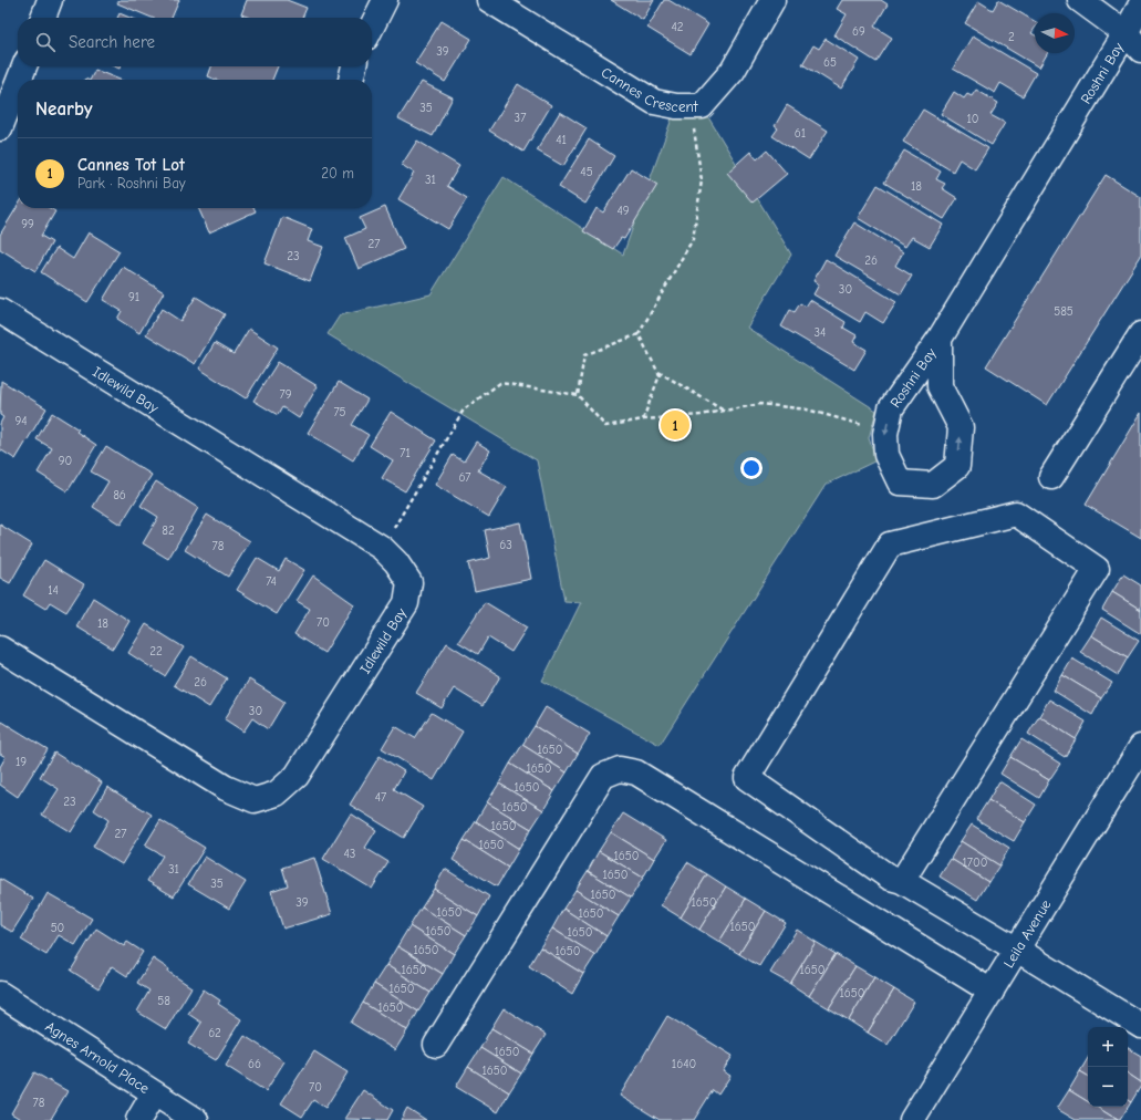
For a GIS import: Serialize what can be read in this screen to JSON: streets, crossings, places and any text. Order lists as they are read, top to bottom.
{
  "streets": {
    "street": [
      "Roshni Bay",
      "Cannes Crescent",
      "Idlewild Bay",
      "Leila Avenue",
      "Agnes Arnold Place"
    ]
  },
  "house_numbers": [
    "42",
    "69",
    "2",
    "39",
    "65",
    "35",
    "37",
    "10",
    "61",
    "41",
    "45",
    "31",
    "18",
    "49",
    "99",
    "27",
    "23",
    "26",
    "30",
    "91",
    "585",
    "34",
    "79",
    "75",
    "94",
    "71",
    "90",
    "67",
    "86",
    "82",
    "63",
    "78",
    "74",
    "14",
    "70",
    "18",
    "22",
    "26",
    "30",
    "1650",
    "19",
    "1650",
    "1650",
    "47",
    "23",
    "1650",
    "1650",
    "27",
    "1650",
    "43",
    "1650",
    "1700",
    "31",
    "1650",
    "35",
    "1650",
    "39",
    "1650",
    "1650",
    "1650",
    "1650",
    "50",
    "1650",
    "1650",
    "1650",
    "1650",
    "1650",
    "1650",
    "1650",
    "1650",
    "58",
    "1650",
    "62",
    "1650",
    "66",
    "1640",
    "1650",
    "70",
    "78"
  ],
  "north": "right",
  "page": {
    "search": "Search here",
    "heading": "Nearby",
    "list": [
      {
        "mark": "1",
        "name": "Cannes Tot Lot",
        "note": "Park · Roshni Bay",
        "value": "20 m"
      }
    ],
    "pins": "1",
    "map_buttons": ["+", "−"]
  }
}
